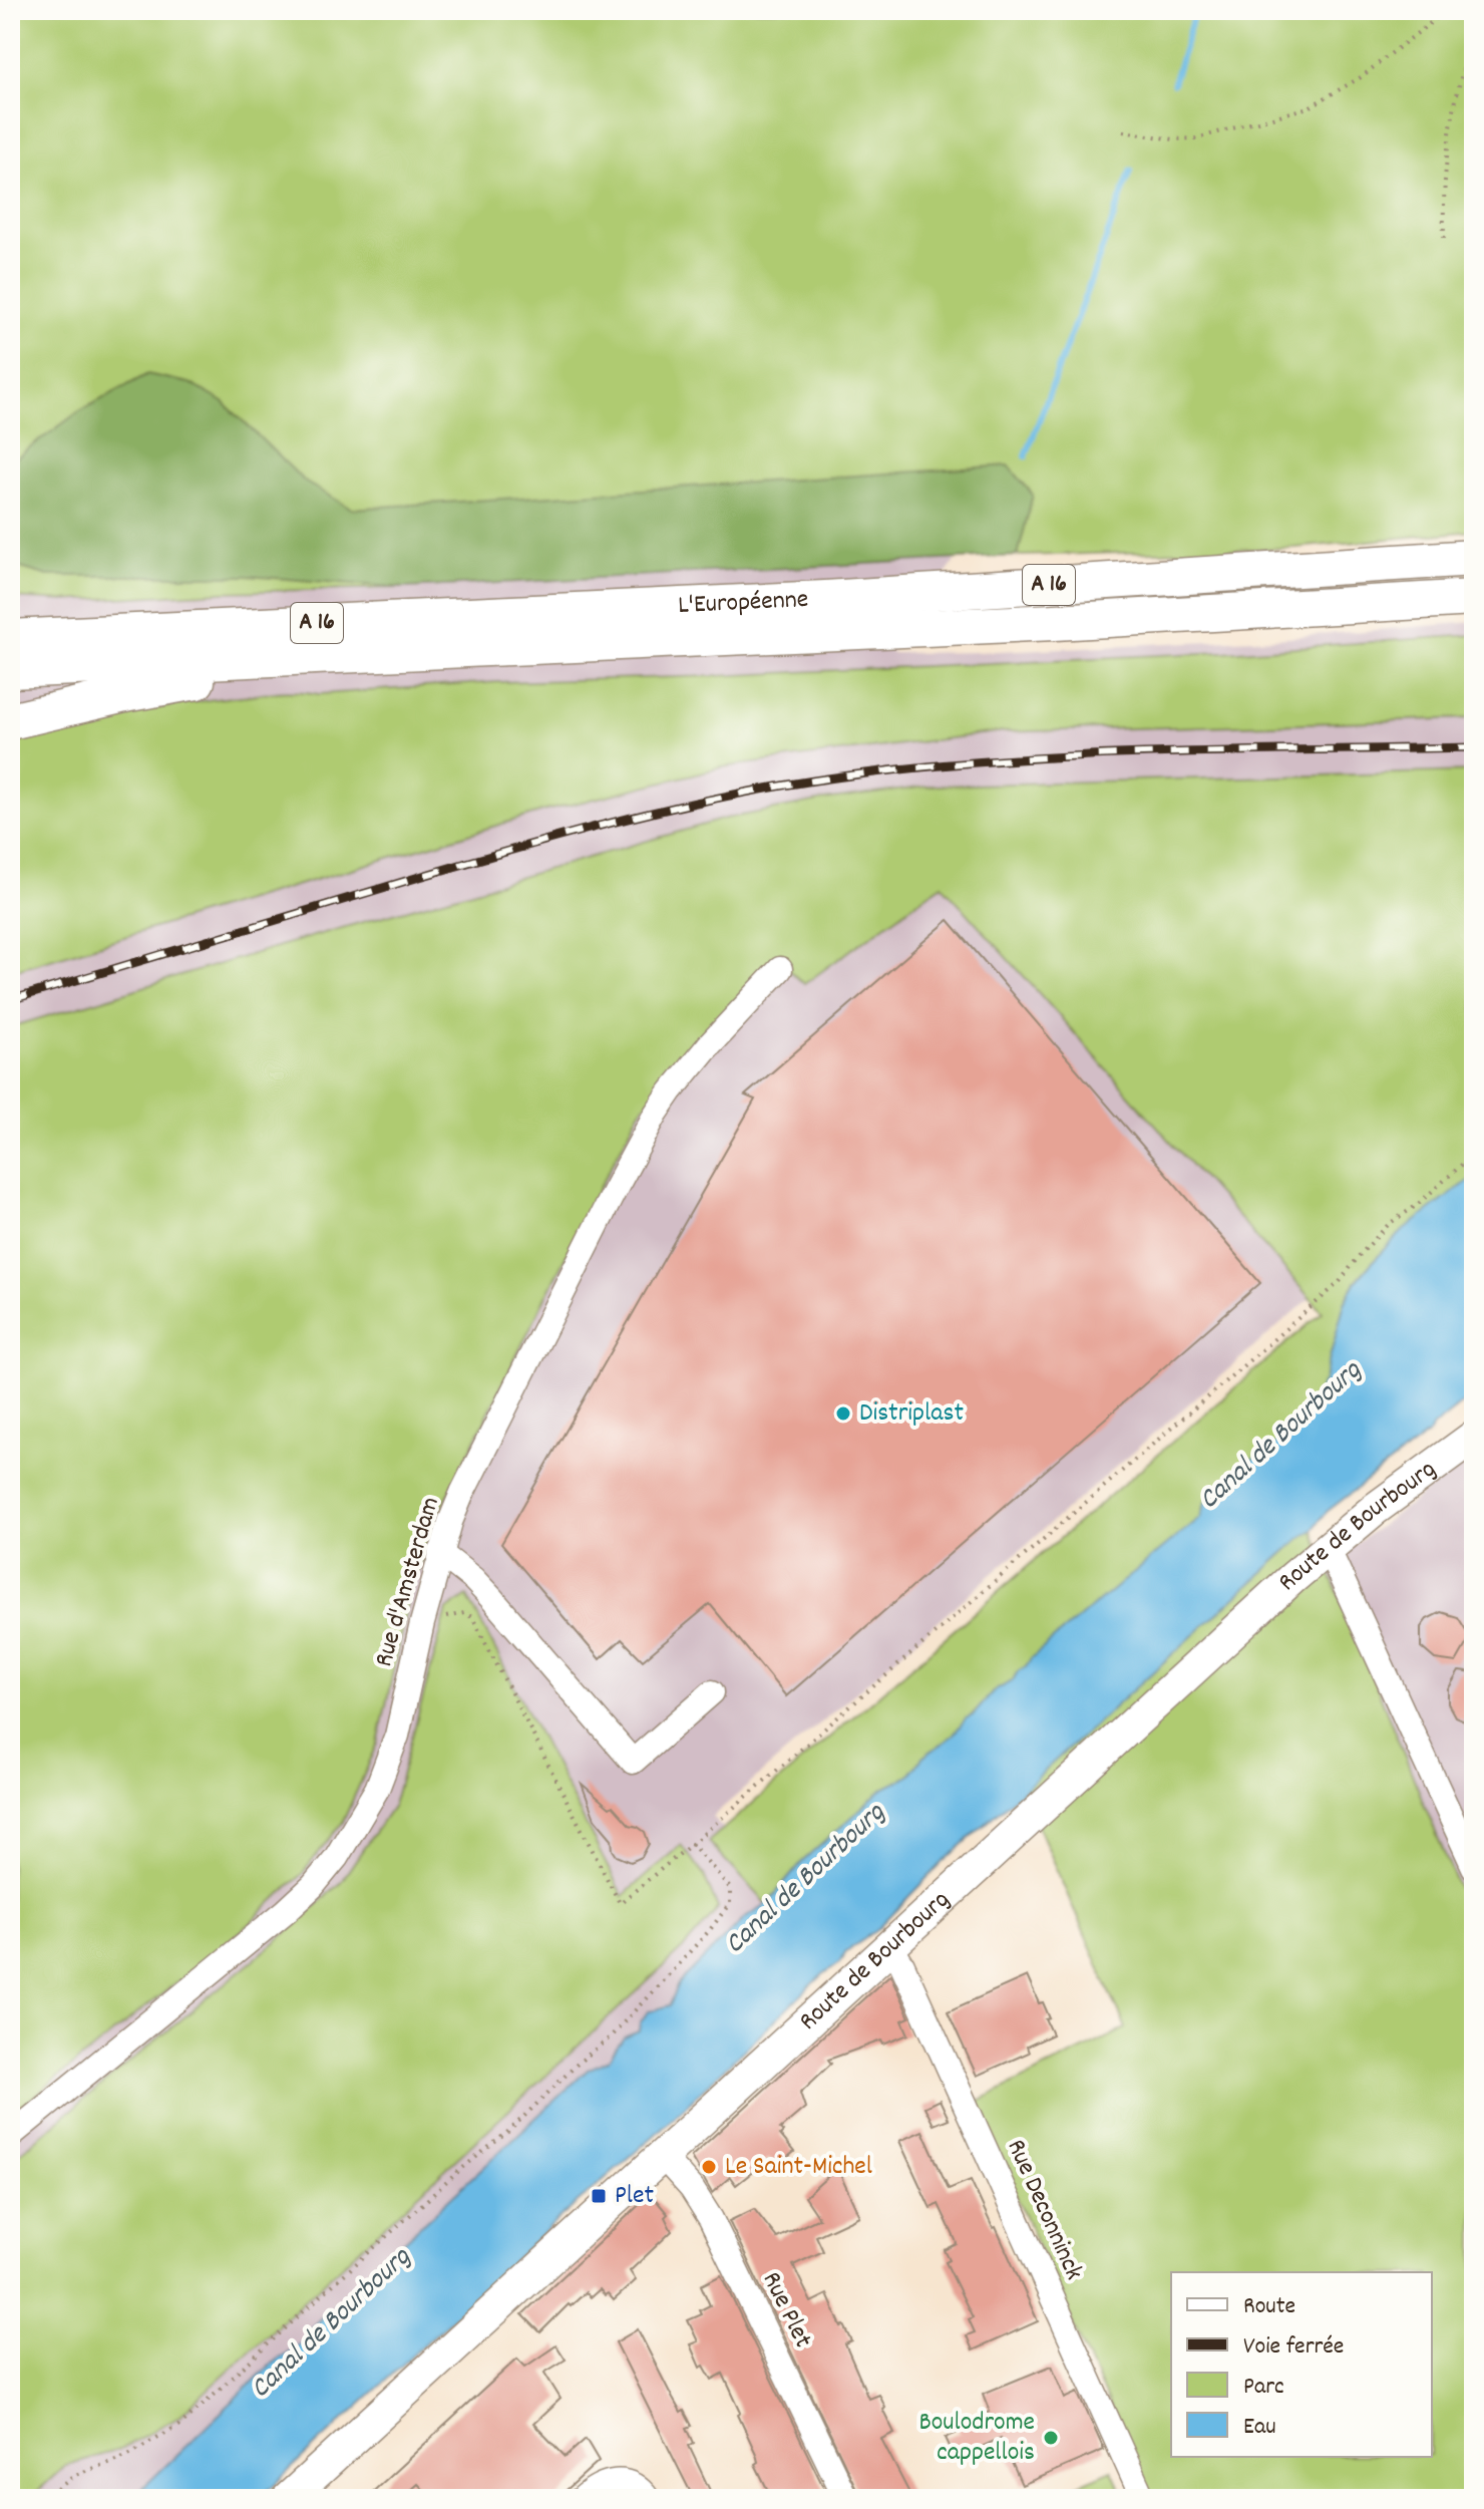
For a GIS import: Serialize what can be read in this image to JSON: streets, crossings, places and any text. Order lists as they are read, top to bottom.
{
  "streets": {
    "highway": ["A 16", "L'Européenne"],
    "main road": ["Route de Bourbourg"],
    "street": ["Rue d'Amsterdam", "Rue Deconninck", "Rue Plet"]
  },
  "crossings": [
    ["Route de Bourbourg", "Rue Deconninck"],
    ["Route de Bourbourg", "Rue Plet"]
  ],
  "water": ["Canal de Bourbourg"],
  "places": {
    "other": ["Distriplast", "Le Saint-Michel", "Boulodrome cappellois"],
    "transit": ["Plet"]
  },
  "legend": [
    "Route",
    "Voie ferrée",
    "Parc",
    "Eau"
  ]
}
